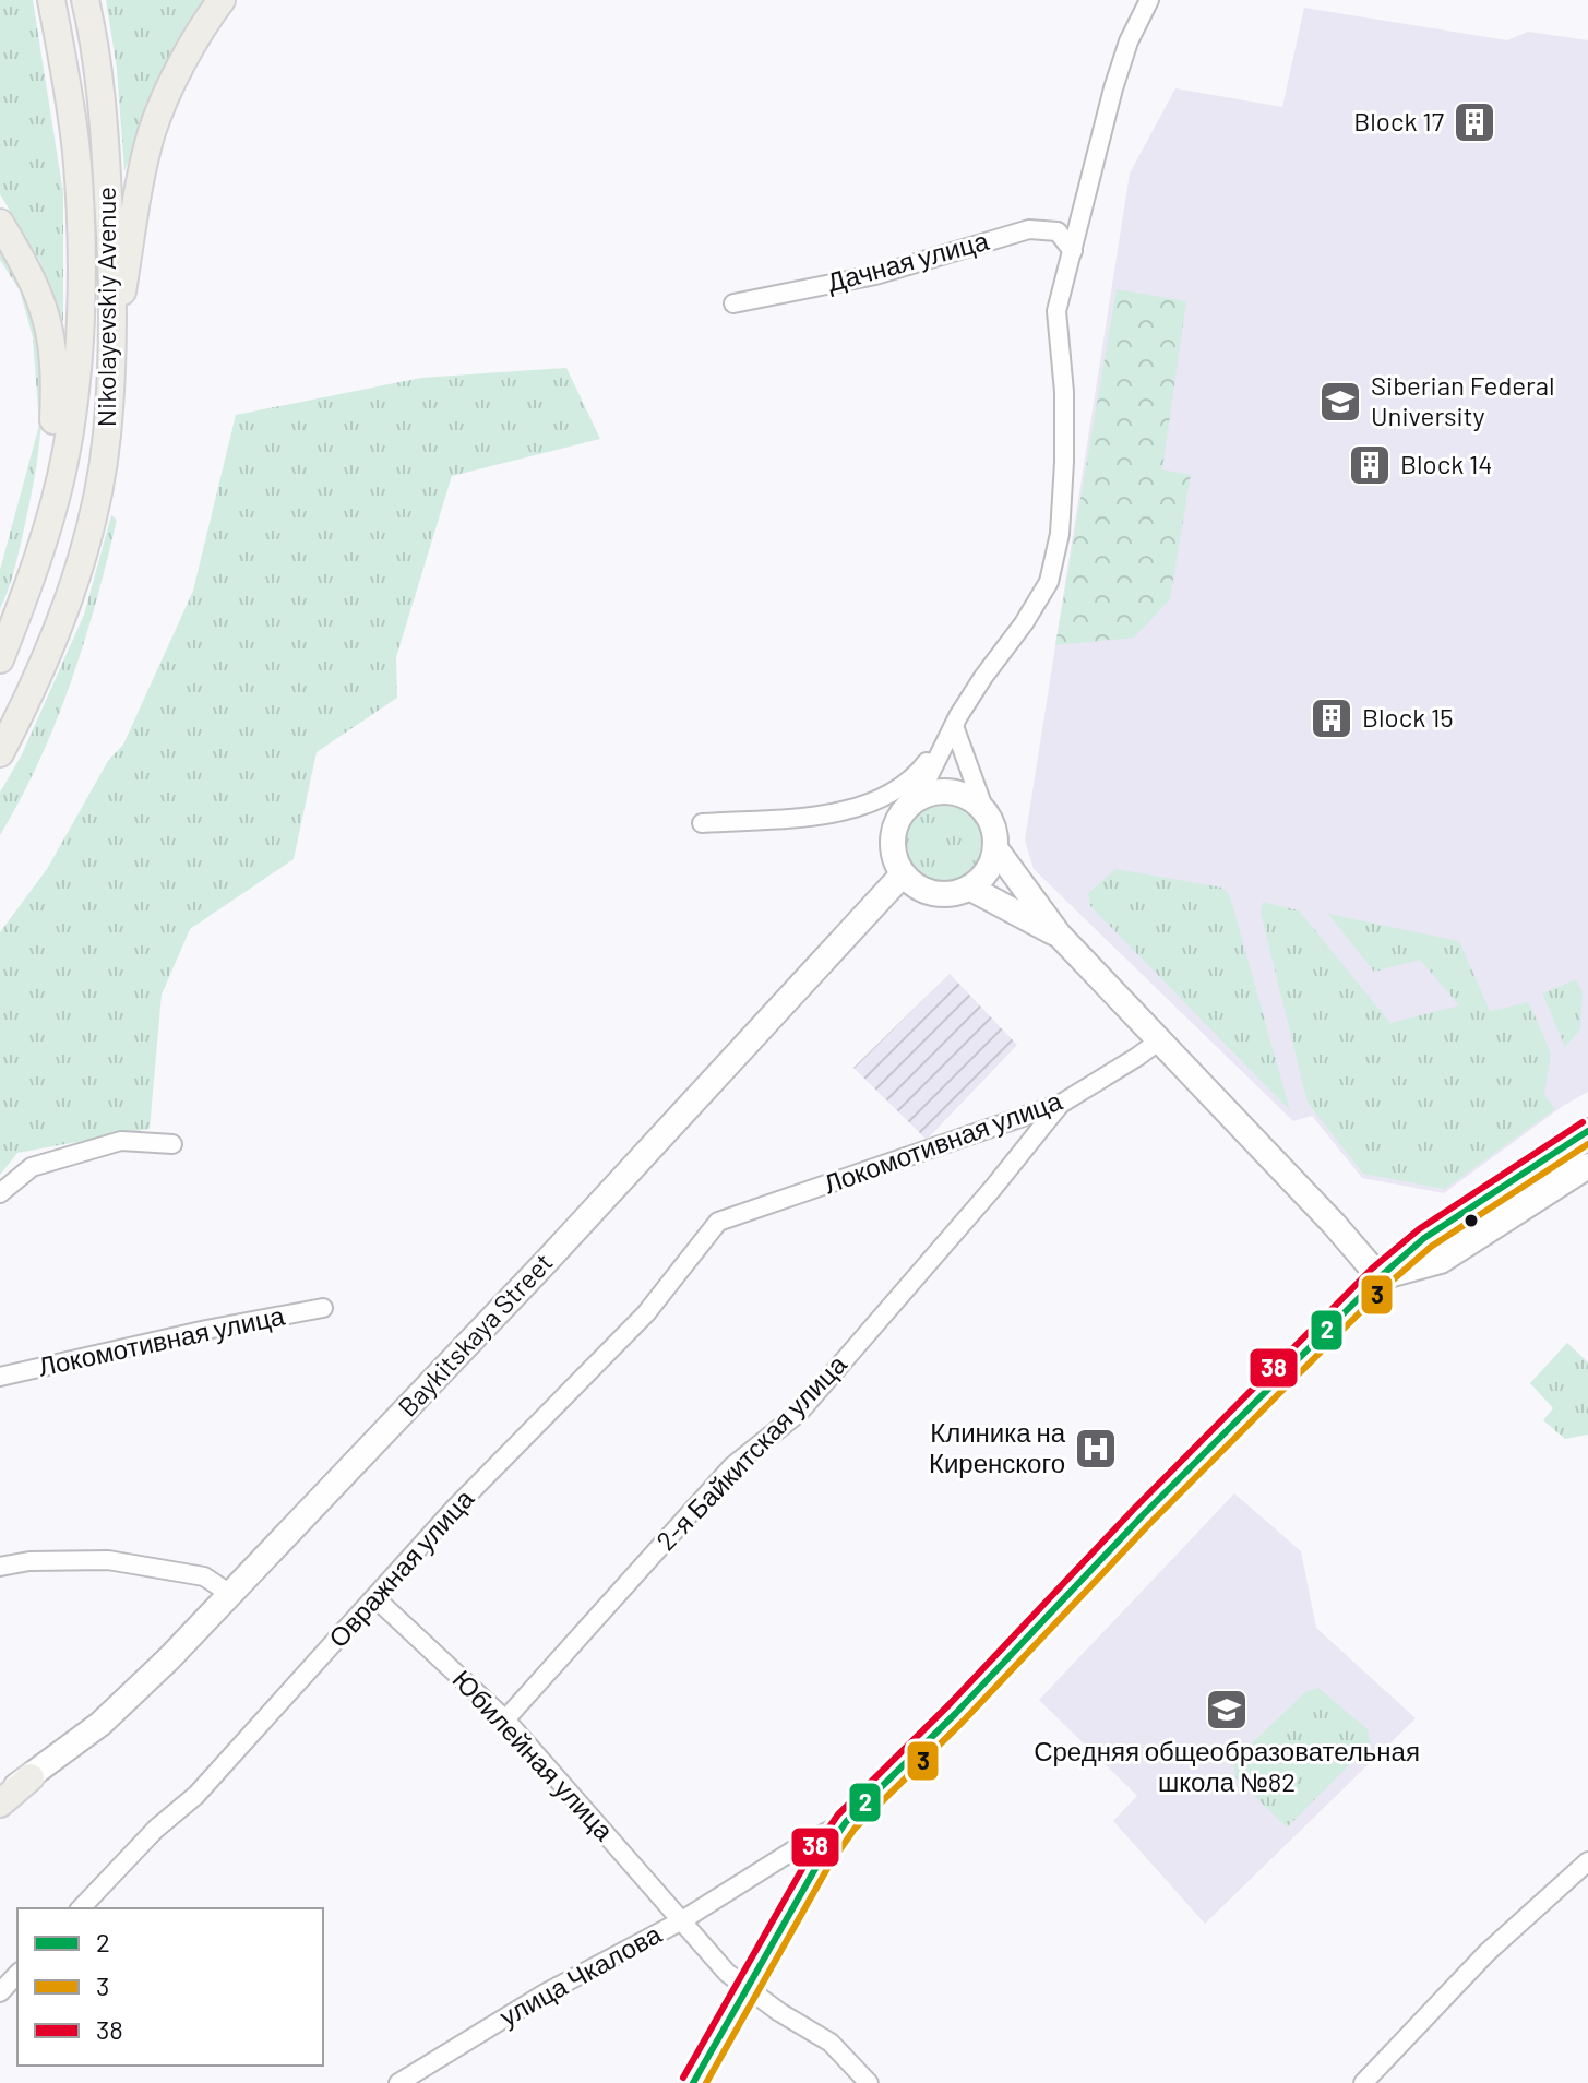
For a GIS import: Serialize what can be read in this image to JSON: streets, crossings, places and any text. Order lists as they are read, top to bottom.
{
  "streets": {
    "main road": ["Nikolayevskiy Avenue", "Baykitskaya Street"],
    "street": [
      "Дачная улица",
      "Локомотивная улица",
      "2-я Байкитская улица",
      "Овражная улица",
      "Юбилейная улица",
      "улица Чкалова"
    ]
  },
  "crossings": [
    ["Локомотивная улица", "2-я Байкитская улица"],
    ["Локомотивная улица", "Овражная улица"],
    ["2-я Байкитская улица", "Юбилейная улица"],
    ["Овражная улица", "Юбилейная улица"],
    ["Юбилейная улица", "улица Чкалова"]
  ],
  "places": {
    "building": ["Block 17", "Block 14", "Block 15"],
    "school or university": ["Siberian Federal University", "Средняя общеобразовательная школа №82"],
    "hospital": ["Клиника на Киренского"]
  },
  "lines": ["transit line 38", "transit line 2", "transit line 3"],
  "legend": ["2", "3", "38"]
}
